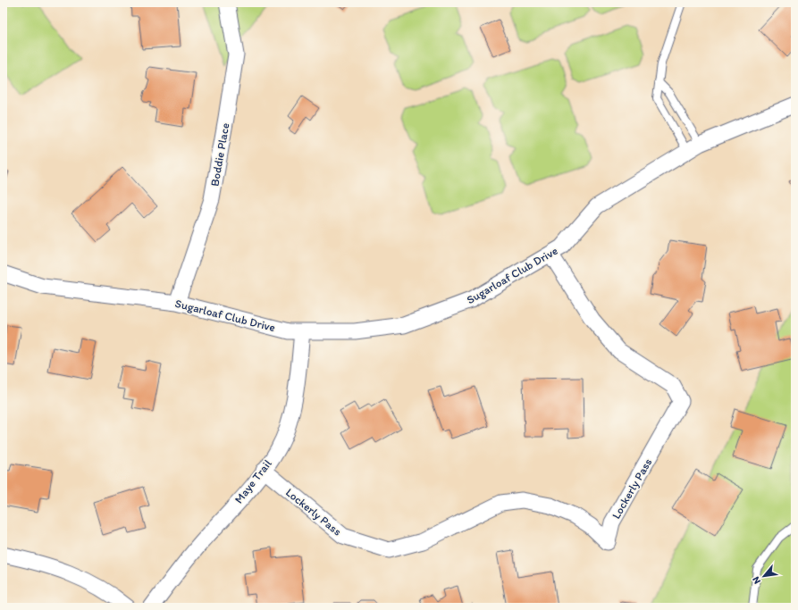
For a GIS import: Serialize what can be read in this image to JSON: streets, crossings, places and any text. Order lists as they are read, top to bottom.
{
  "streets": {
    "street": [
      "Boddie Place",
      "Sugarloaf Club Drive",
      "Maye Trail",
      "Lockerly Pass"
    ]
  },
  "crossings": [
    ["Boddie Place", "Sugarloaf Club Drive"],
    ["Sugarloaf Club Drive", "Maye Trail"],
    ["Sugarloaf Club Drive", "Lockerly Pass"],
    ["Maye Trail", "Lockerly Pass"]
  ],
  "north": "bottom left"
}
